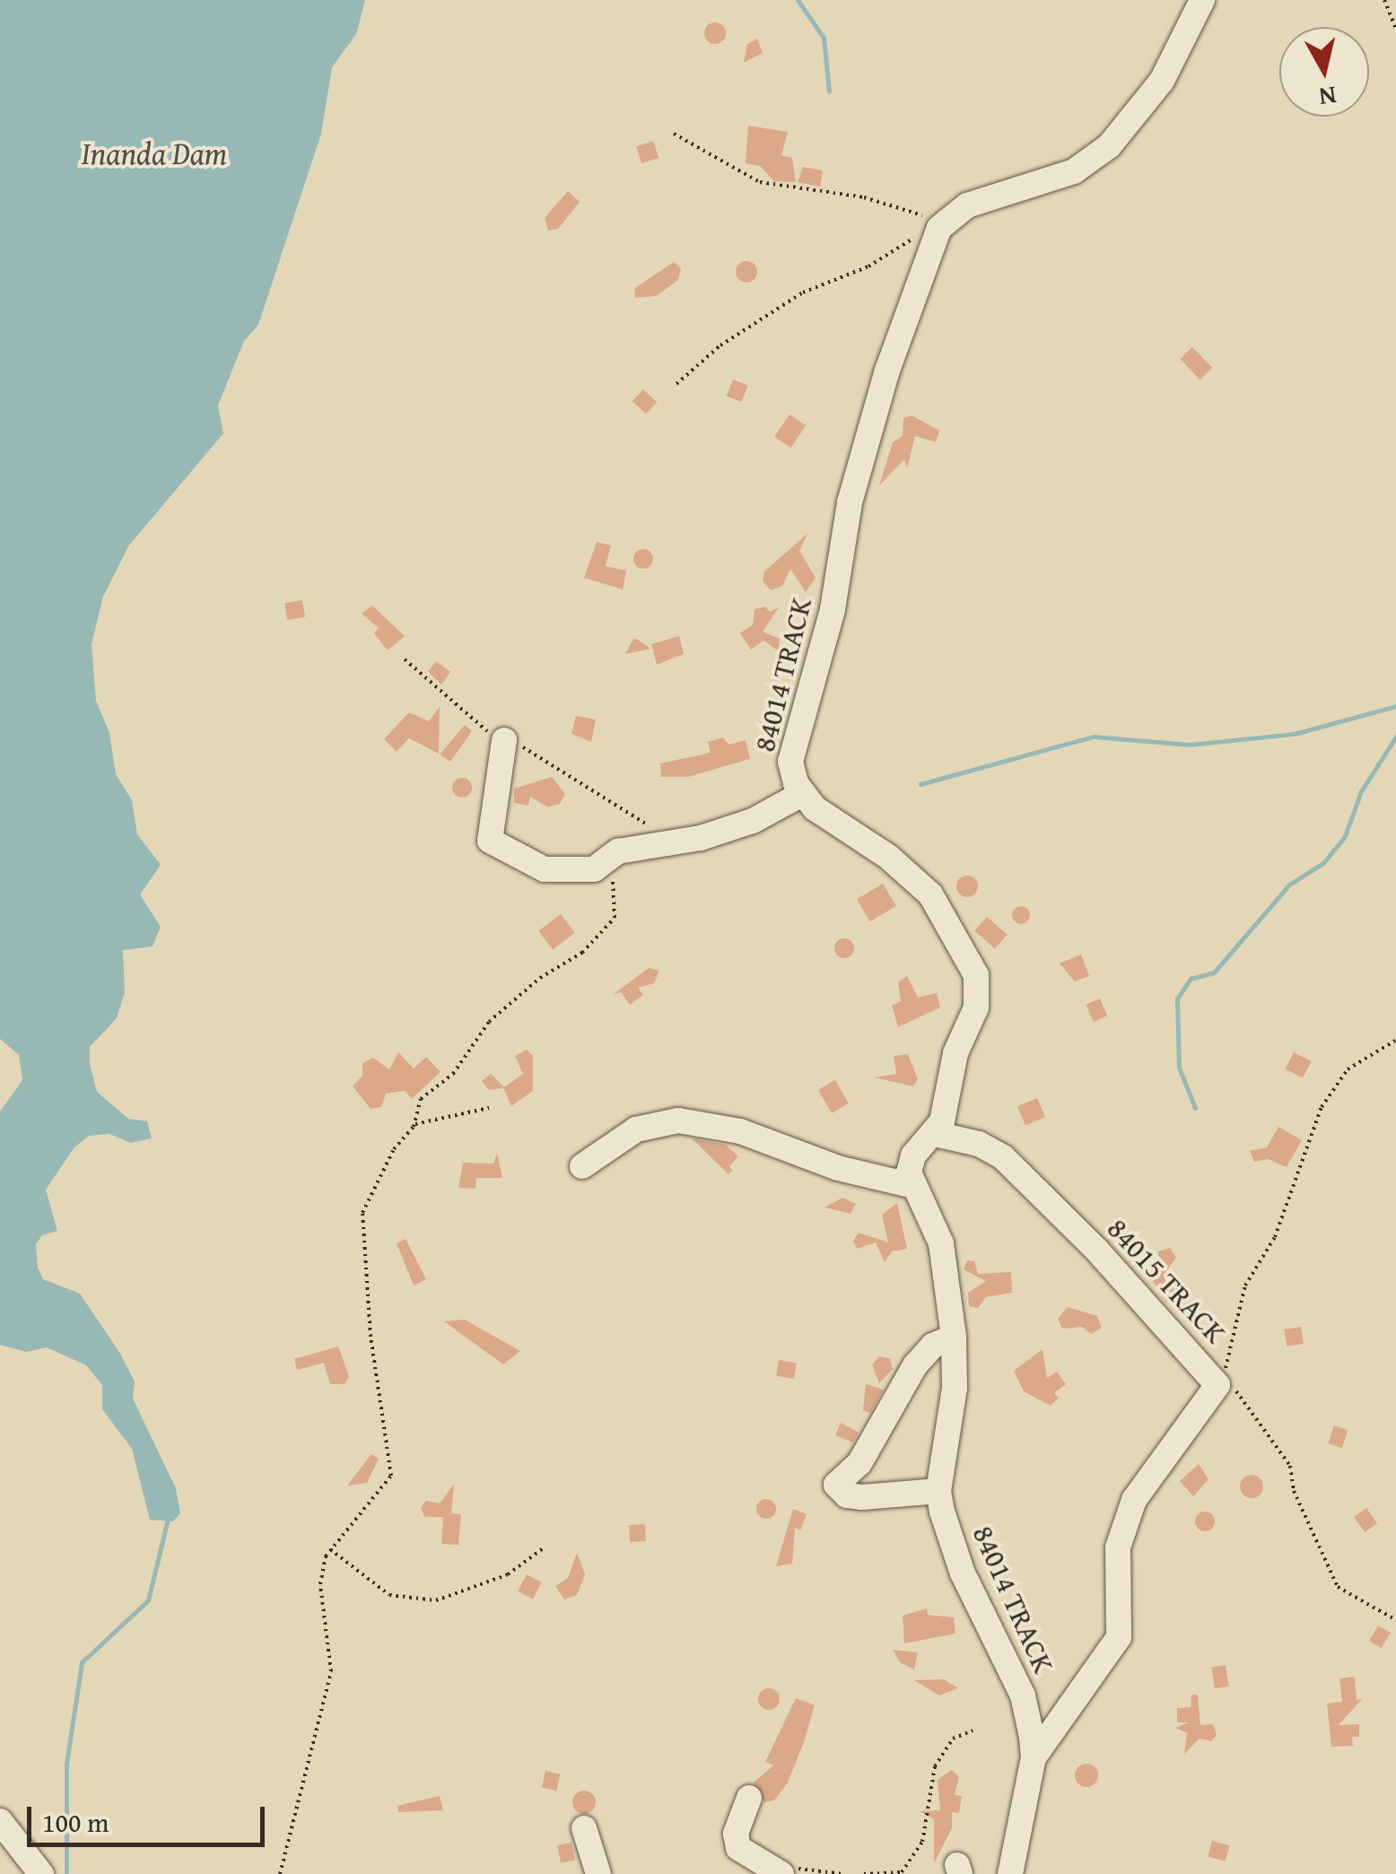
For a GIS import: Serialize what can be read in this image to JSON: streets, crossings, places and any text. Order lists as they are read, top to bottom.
{
  "streets": {
    "street": ["84014 TRACK", "84015 TRACK"]
  },
  "crossings": [
    ["84014 TRACK", "84015 TRACK"]
  ],
  "water": ["Inanda Dam"],
  "scale_bar": "100 m",
  "north": "bottom"
}
